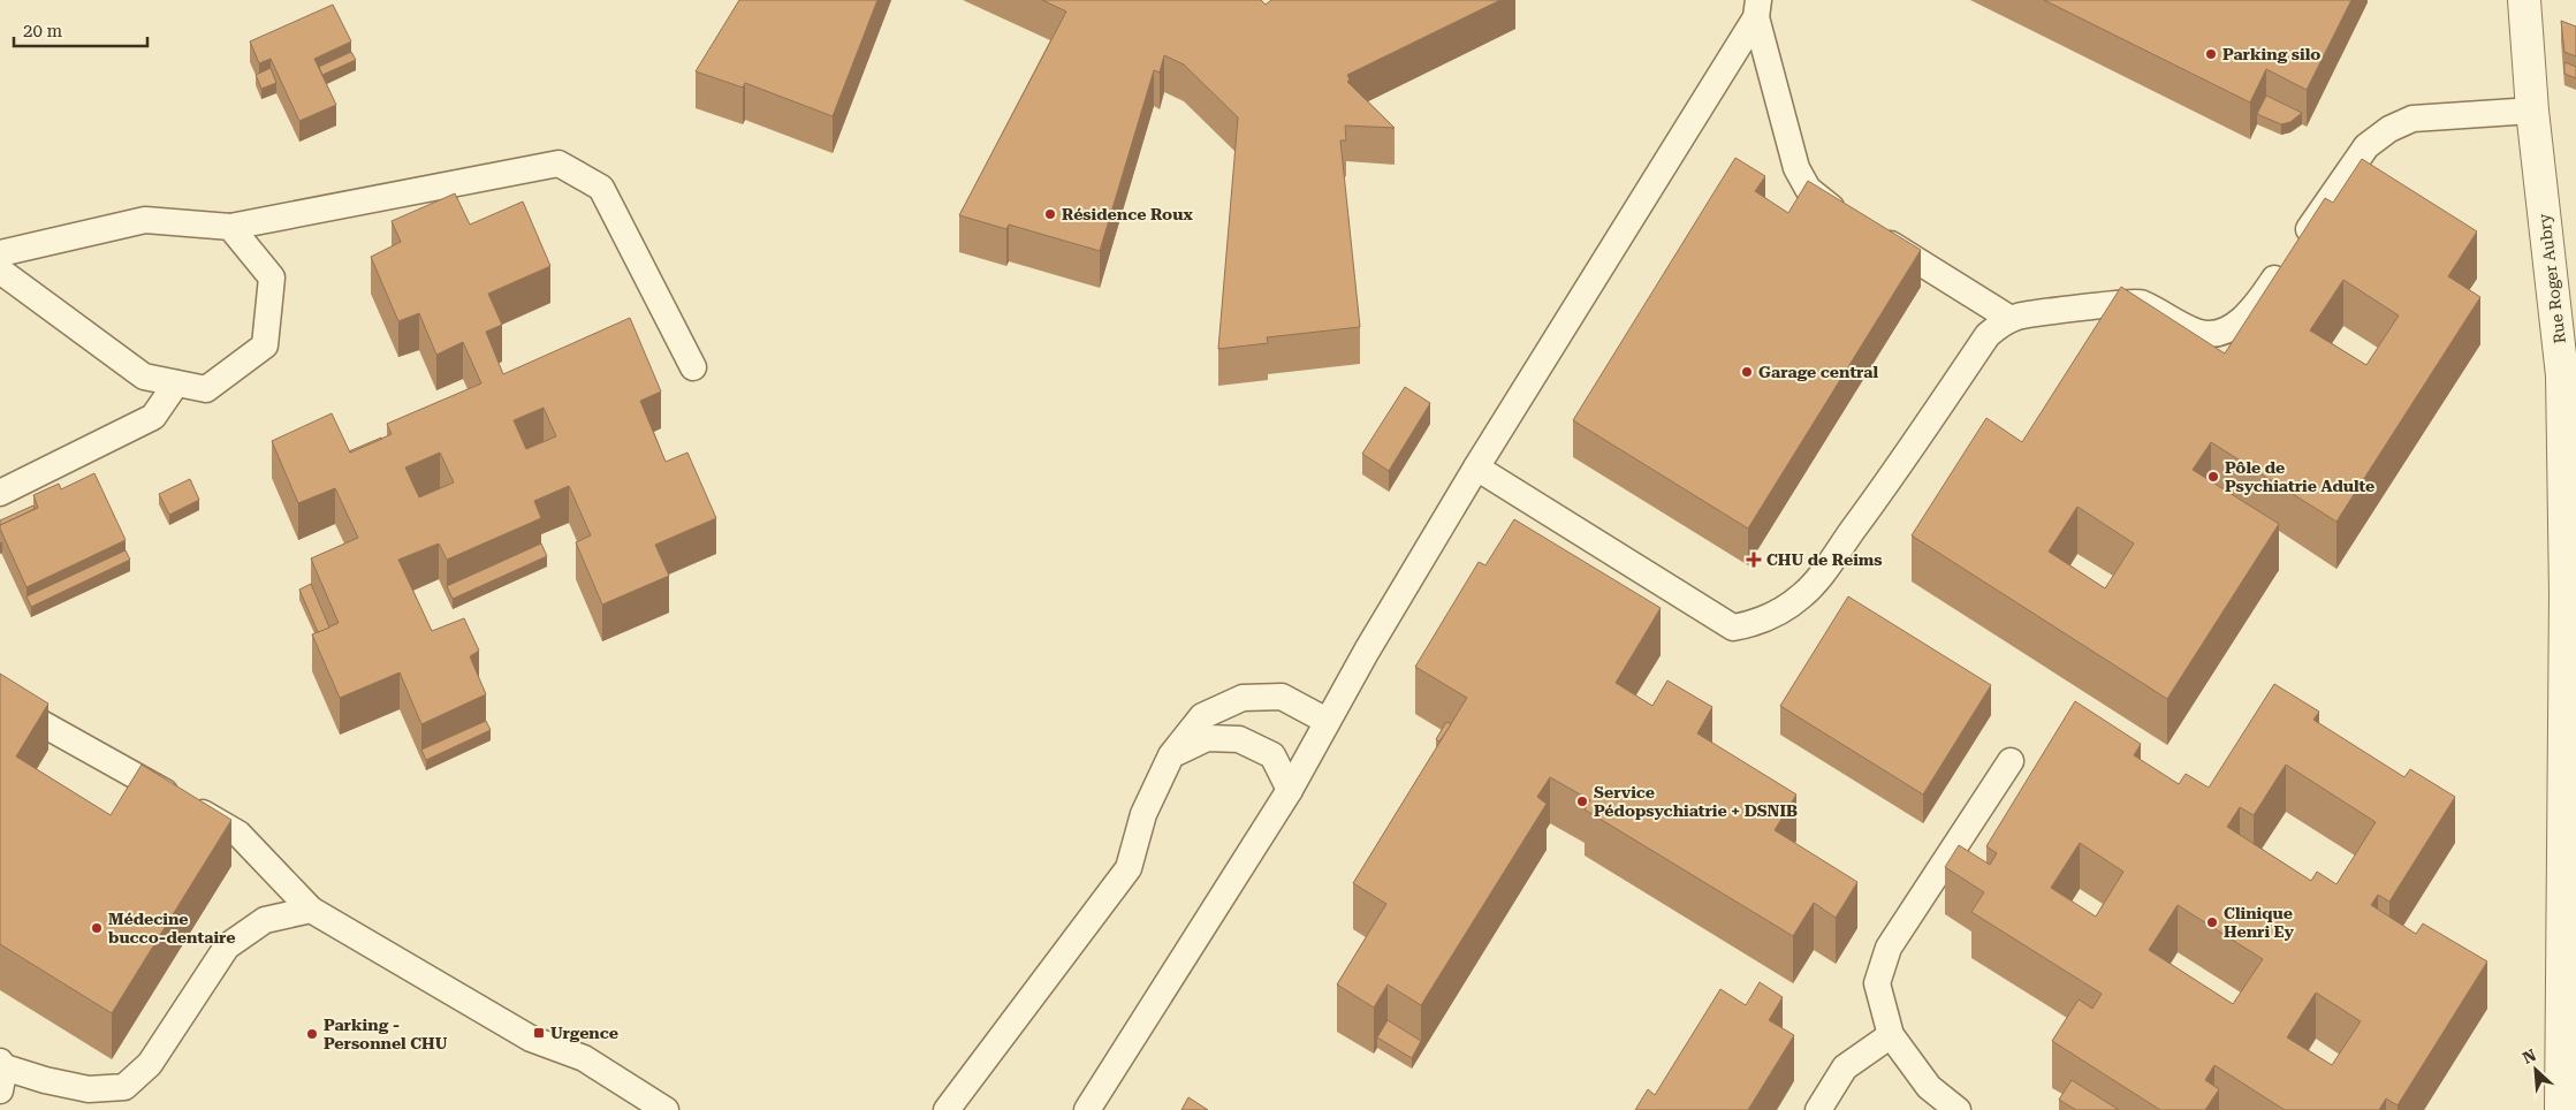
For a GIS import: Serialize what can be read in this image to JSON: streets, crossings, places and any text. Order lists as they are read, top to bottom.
{
  "streets": {
    "street": ["Rue Roger Aubry"]
  },
  "places": {
    "other": [
      "Parking silo",
      "Résidence Roux",
      "Garage central",
      "Pôle de Psychiatrie Adulte",
      "Service Pédopsychiatrie + DSNIB",
      "Clinique Henri Ey",
      "Médecine bucco-dentaire",
      "Parking - Personnel CHU"
    ],
    "health": ["CHU de Reims"],
    "transit": ["Urgence"]
  },
  "scale_bar": "20 m",
  "north": "top left"
}
